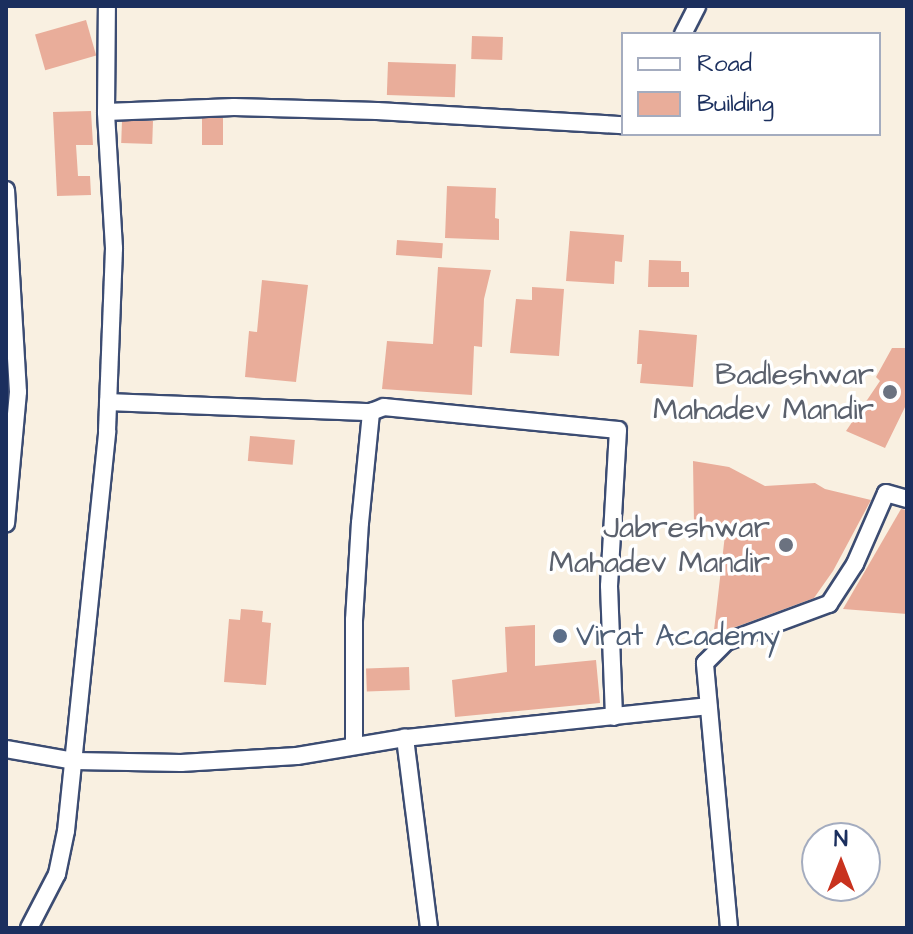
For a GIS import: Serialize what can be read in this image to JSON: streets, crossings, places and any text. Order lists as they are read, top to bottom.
{
  "places": ["Badleshwar Mahadev Mandir", "Jabreshwar Mahadev Mandir", "Virat Academy"],
  "legend": ["Road", "Building"],
  "north": "top"
}
